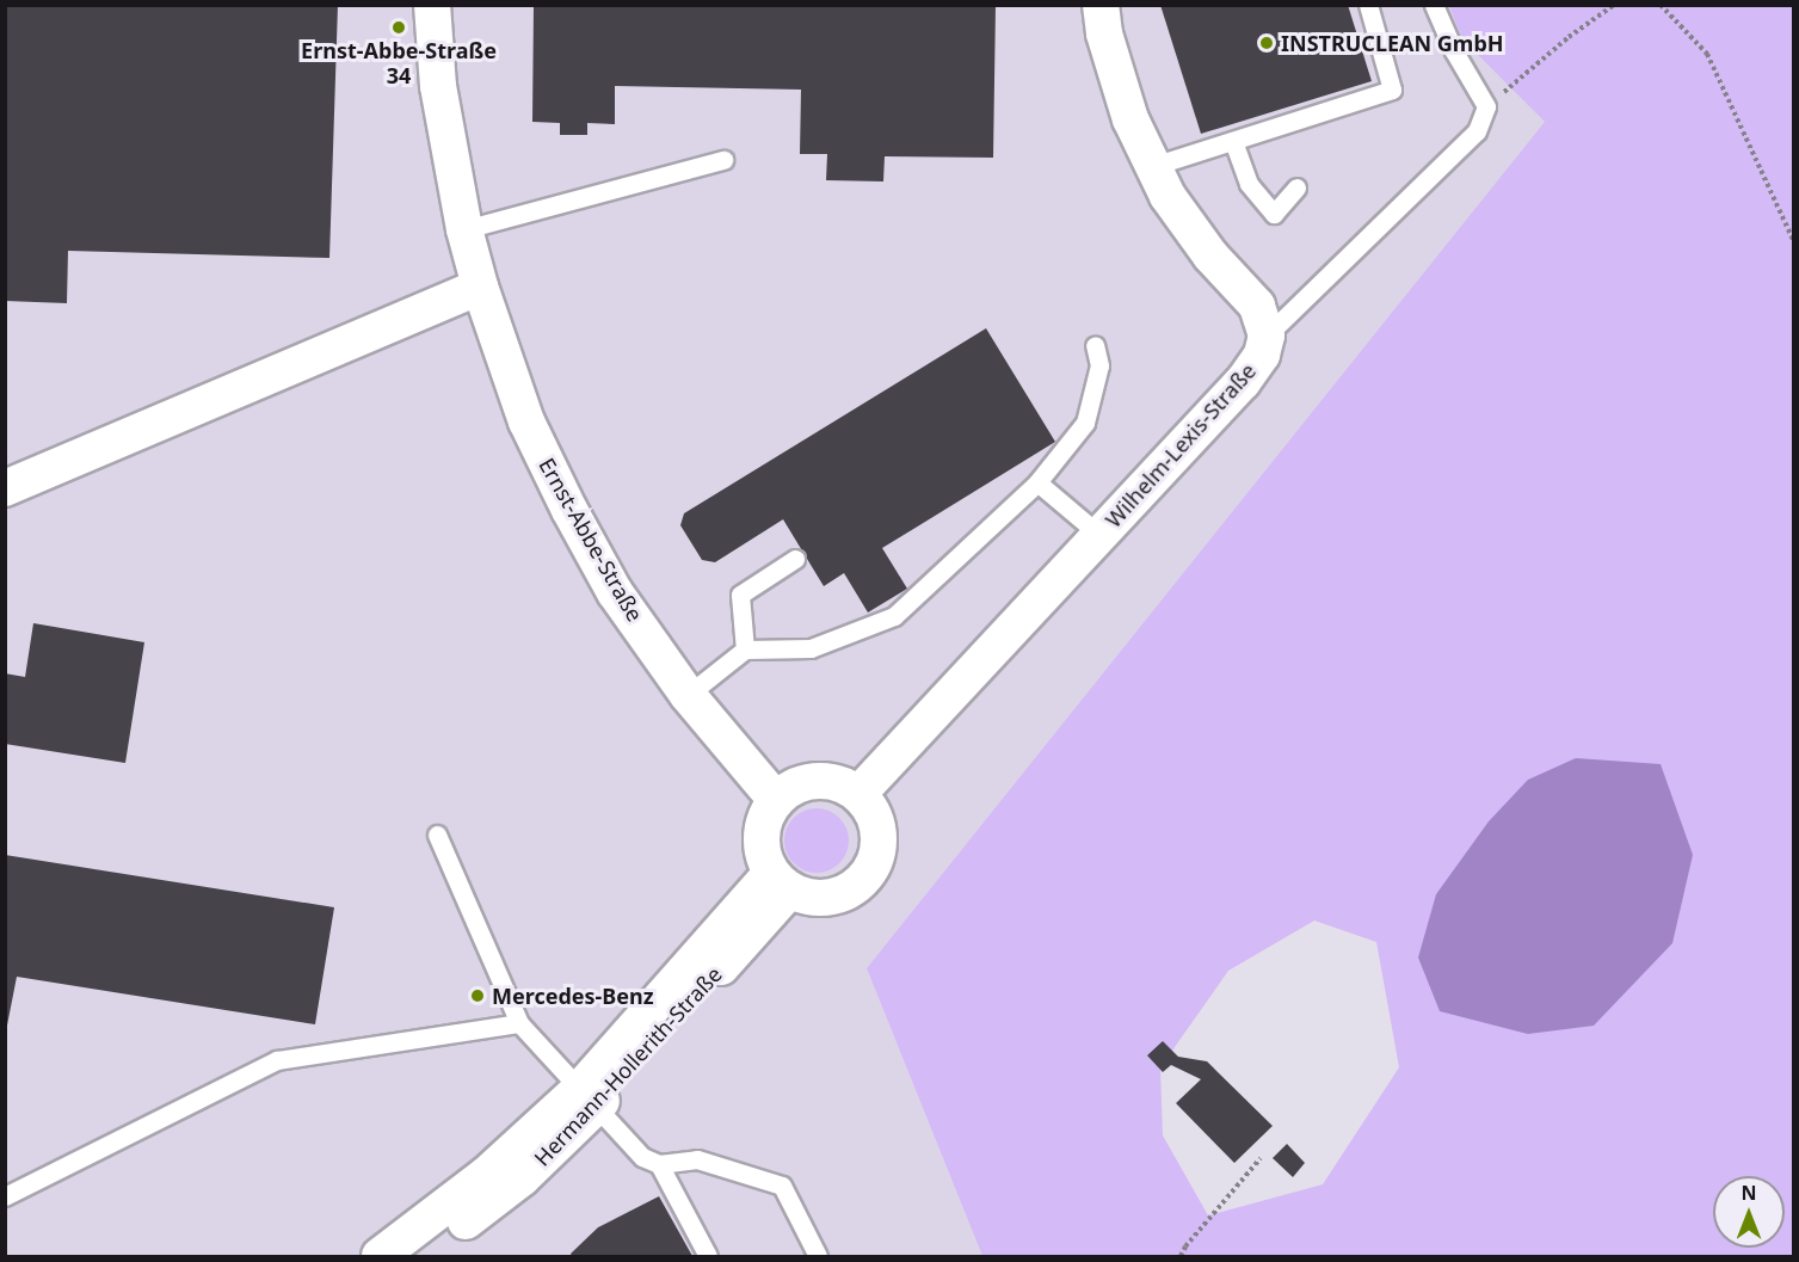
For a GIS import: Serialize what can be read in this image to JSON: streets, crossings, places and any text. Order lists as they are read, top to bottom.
{
  "streets": {
    "street": ["Wilhelm-Lexis-Straße", "Ernst-Abbe-Straße", "Hermann-Hollerith-Straße"]
  },
  "crossings": [
    ["Wilhelm-Lexis-Straße", "Ernst-Abbe-Straße"],
    ["Wilhelm-Lexis-Straße", "Hermann-Hollerith-Straße"],
    ["Ernst-Abbe-Straße", "Hermann-Hollerith-Straße"]
  ],
  "places": ["Ernst-Abbe-Straße 34", "INSTRUCLEAN GmbH", "Mercedes-Benz"],
  "north": "top"
}
